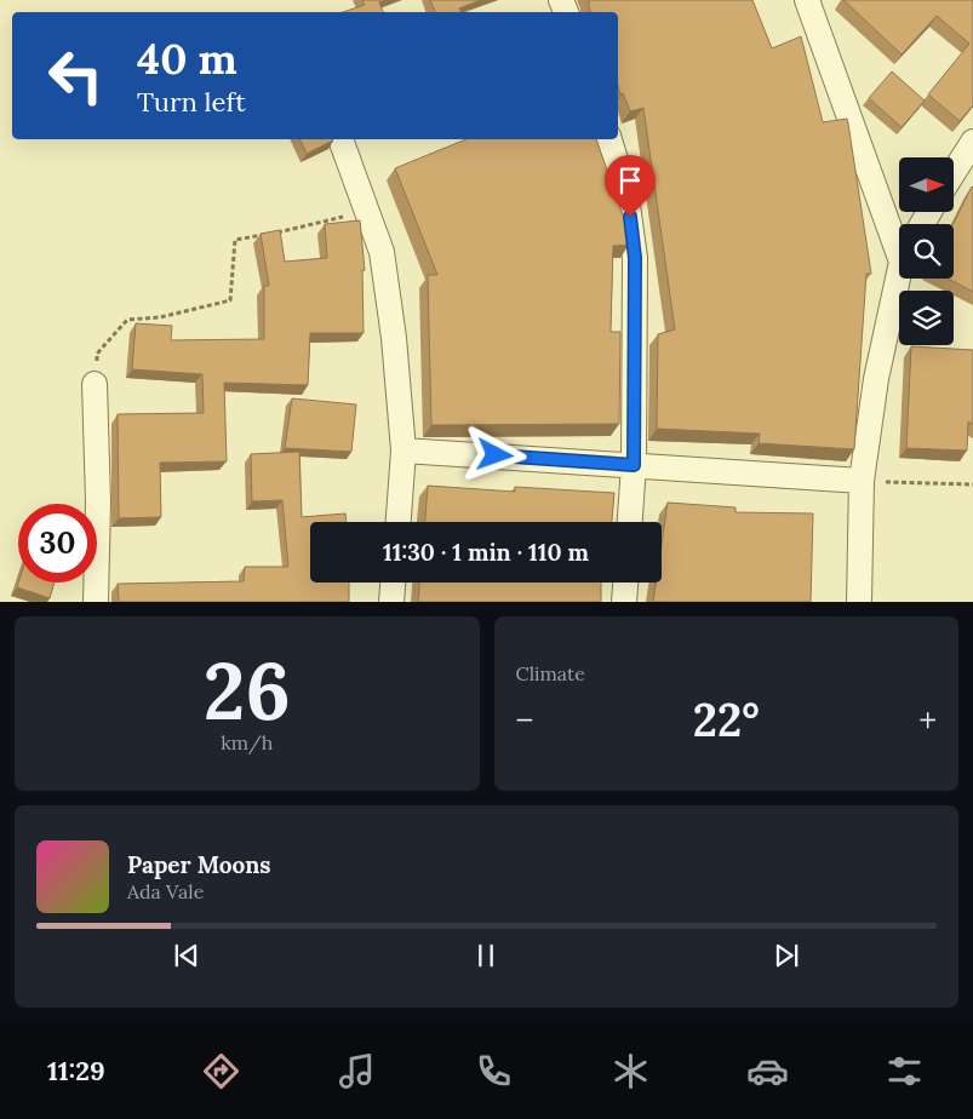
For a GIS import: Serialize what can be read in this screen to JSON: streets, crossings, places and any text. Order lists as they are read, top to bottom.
{
  "north": "right",
  "page": {
    "turn": ["40 m", "Turn left"],
    "limit": "30",
    "trip": "11:30 · 1 min · 110 m",
    "tile": [
      ["26", "km/h"],
      "Climate"
    ],
    "heat": ["−", "22°", "+"],
    "song": ["Paper Moons", "Ada Vale"],
    "tabs": "11:29"
  }
}
